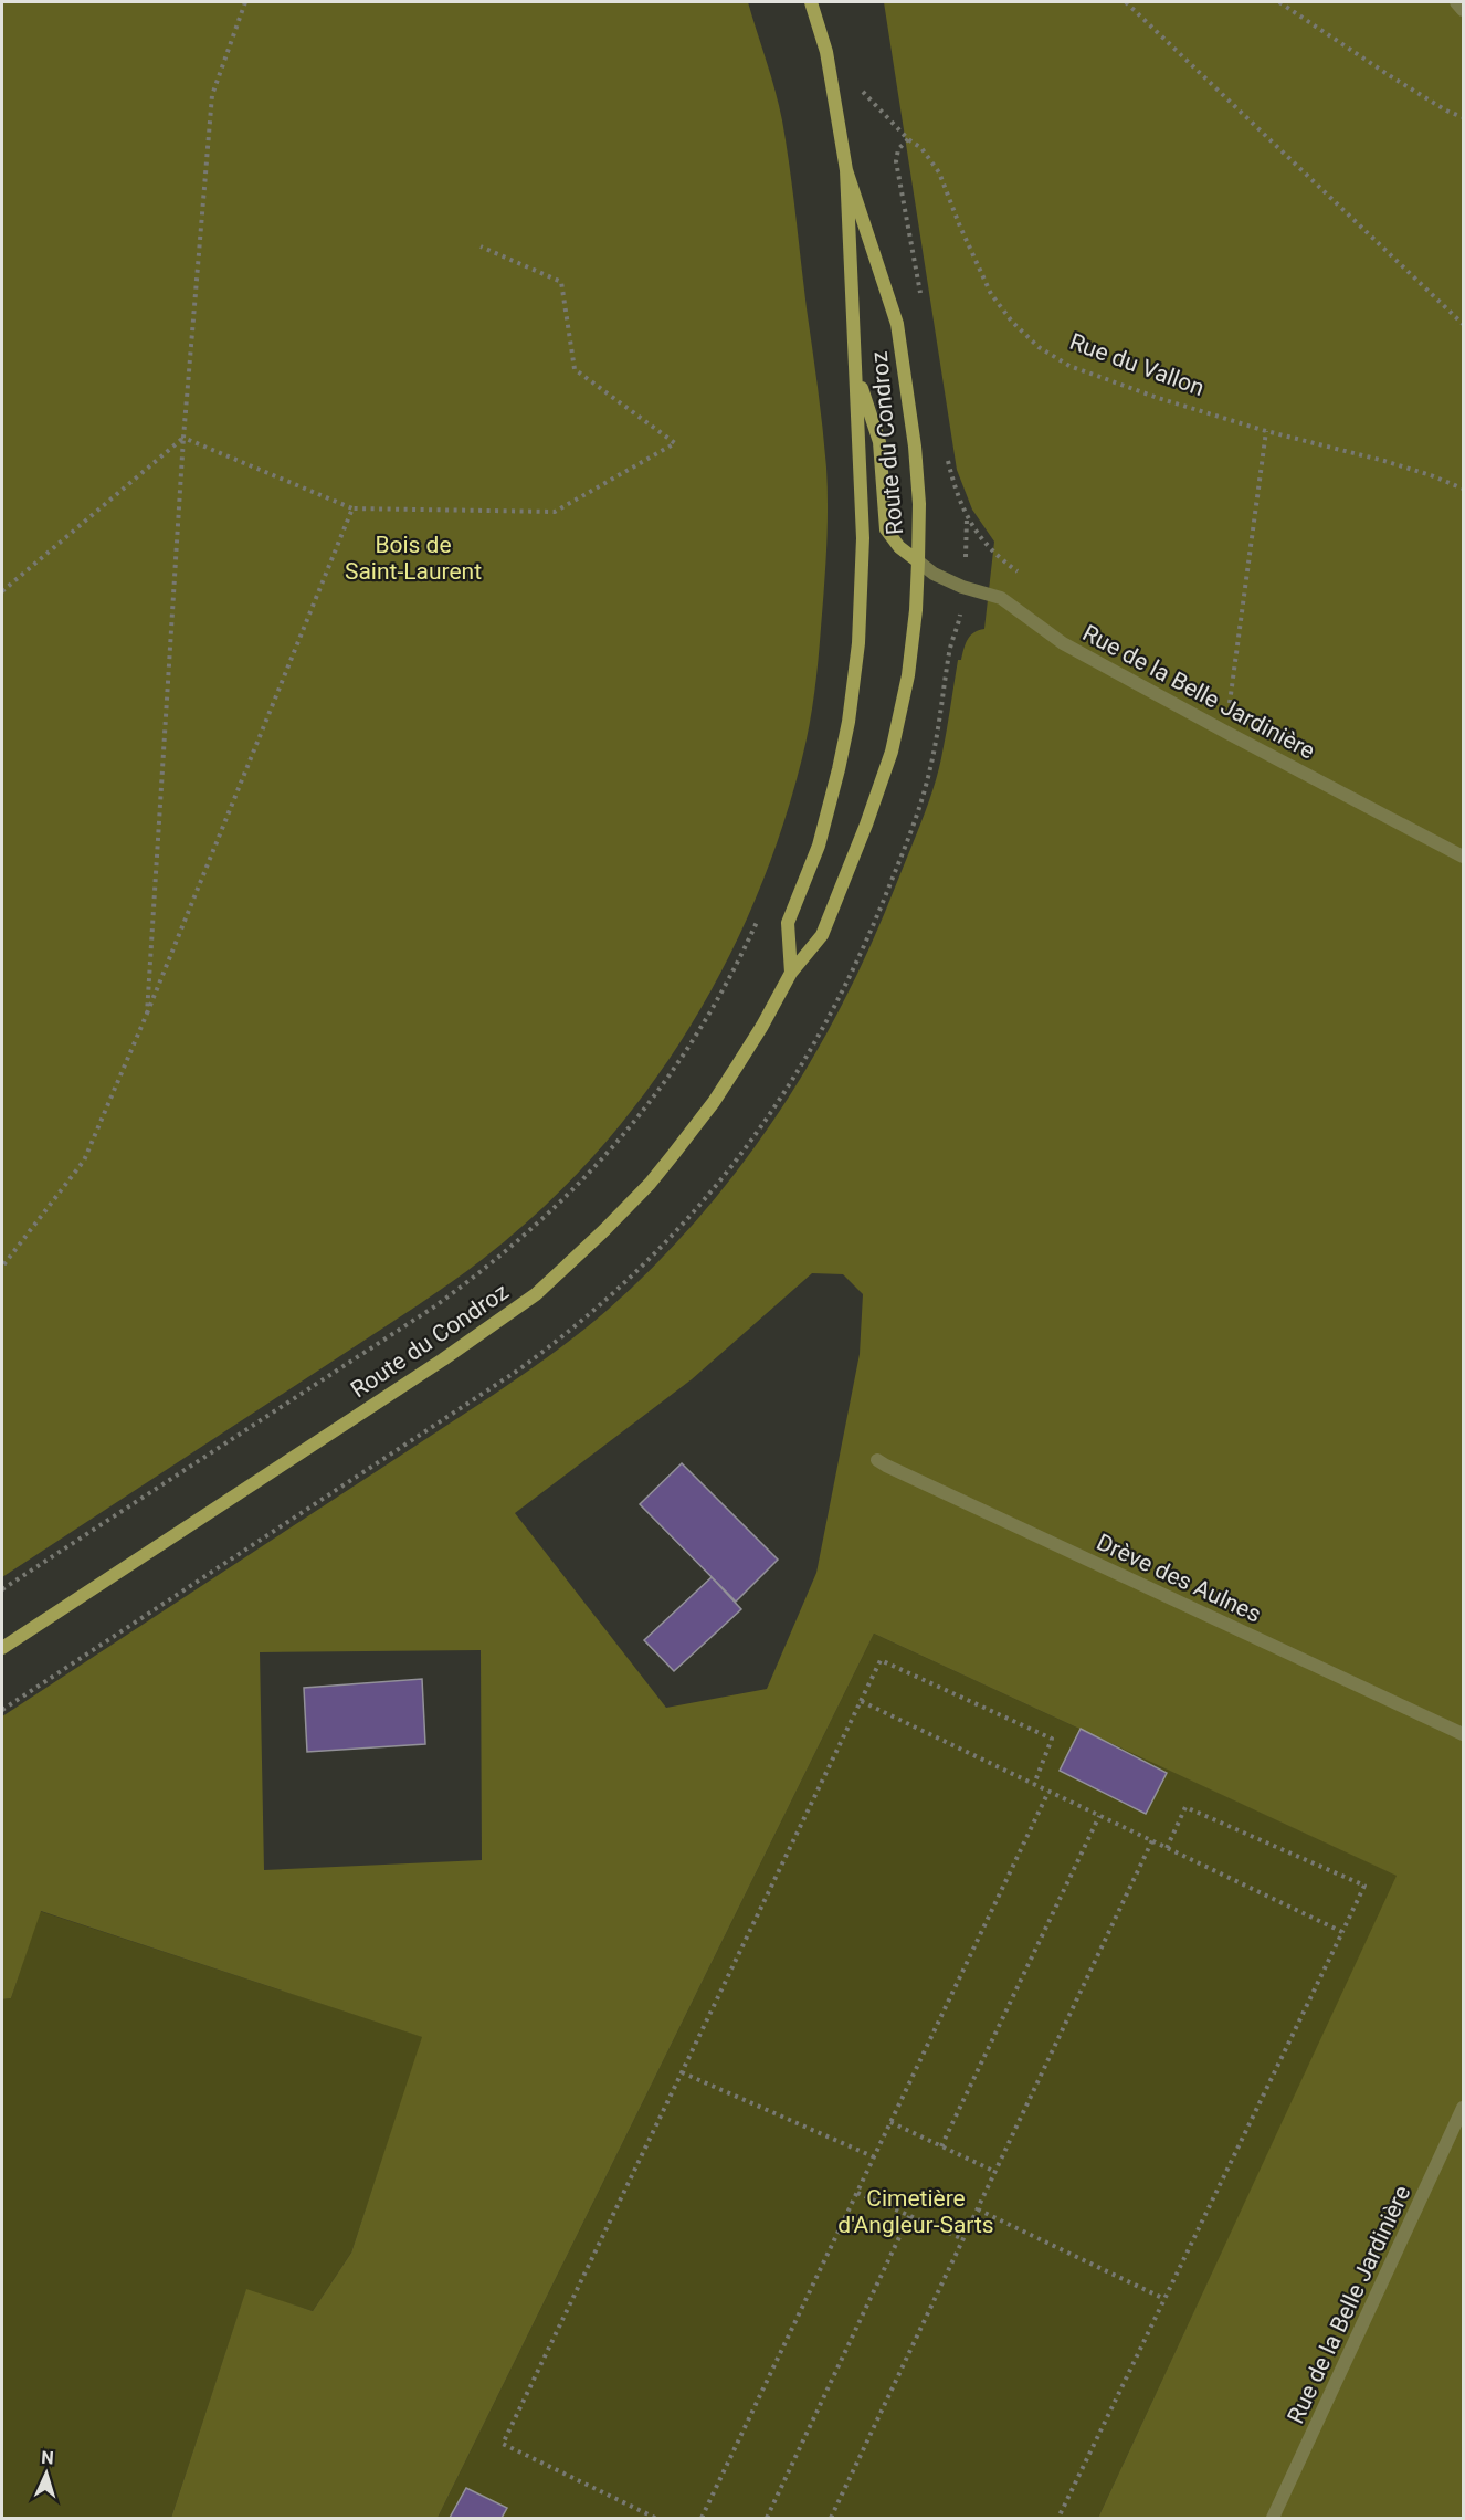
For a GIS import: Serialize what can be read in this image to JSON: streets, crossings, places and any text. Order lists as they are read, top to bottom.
{
  "streets": {
    "main road": ["Route du Condroz"],
    "street": ["Rue de la Belle Jardinière", "Drève des Aulnes"],
    "path": ["Rue du Vallon"]
  },
  "crossings": [
    ["Route du Condroz", "Rue de la Belle Jardinière"]
  ],
  "parks": ["Bois de Saint-Laurent", "Cimetière d'Angleur-Sarts"],
  "north": "top"
}
